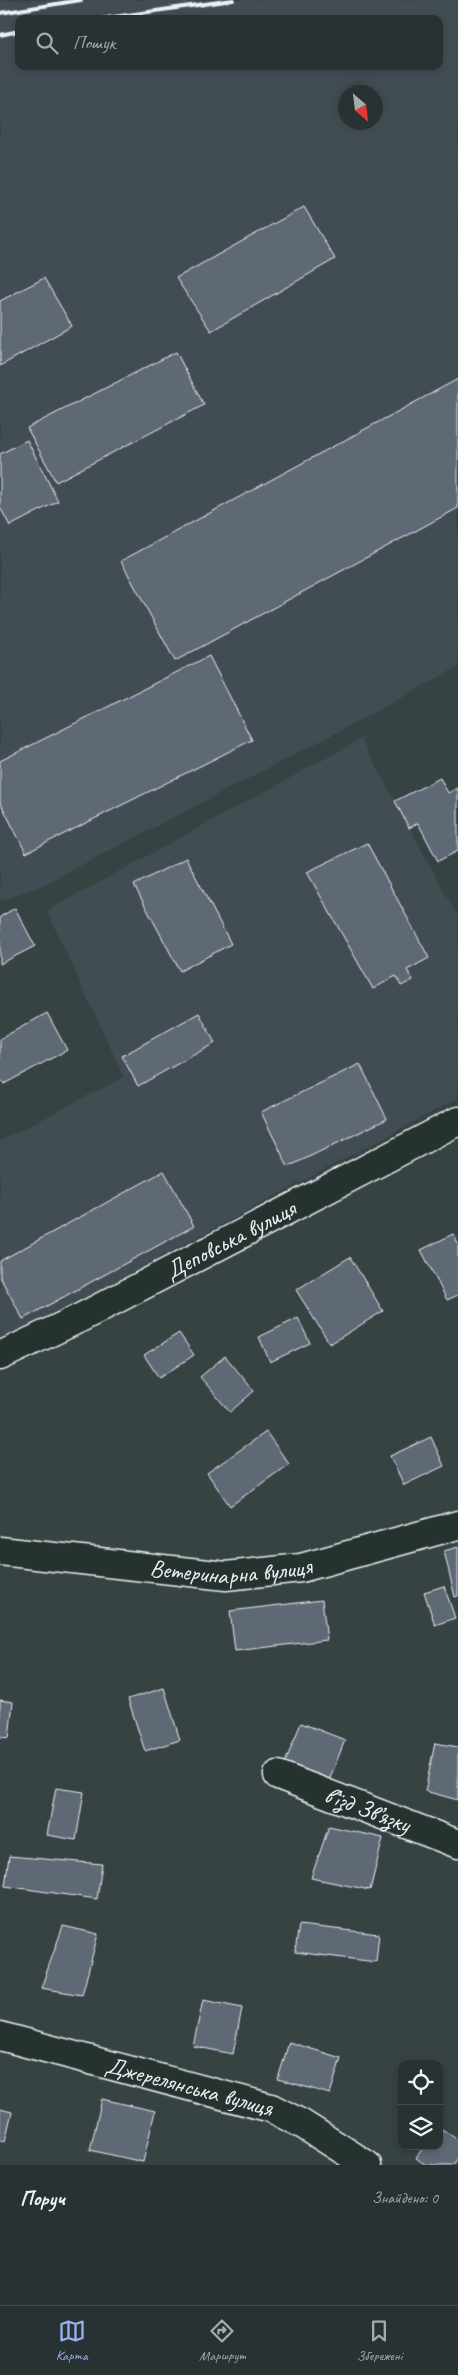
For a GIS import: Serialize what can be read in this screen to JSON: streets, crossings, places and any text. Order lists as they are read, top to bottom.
{
  "streets": {
    "street": [
      "Деповська вулиця",
      "Ветеринарна вулиця",
      "в’їзд Зв’язку",
      "Джерелянська вулиця"
    ]
  },
  "north": "bottom right",
  "page": {
    "search": "Пошук",
    "heading": ["Поруч", "Знайдено: 0"],
    "nav": ["Карта", "Маршрут", "Збережені"]
  }
}
